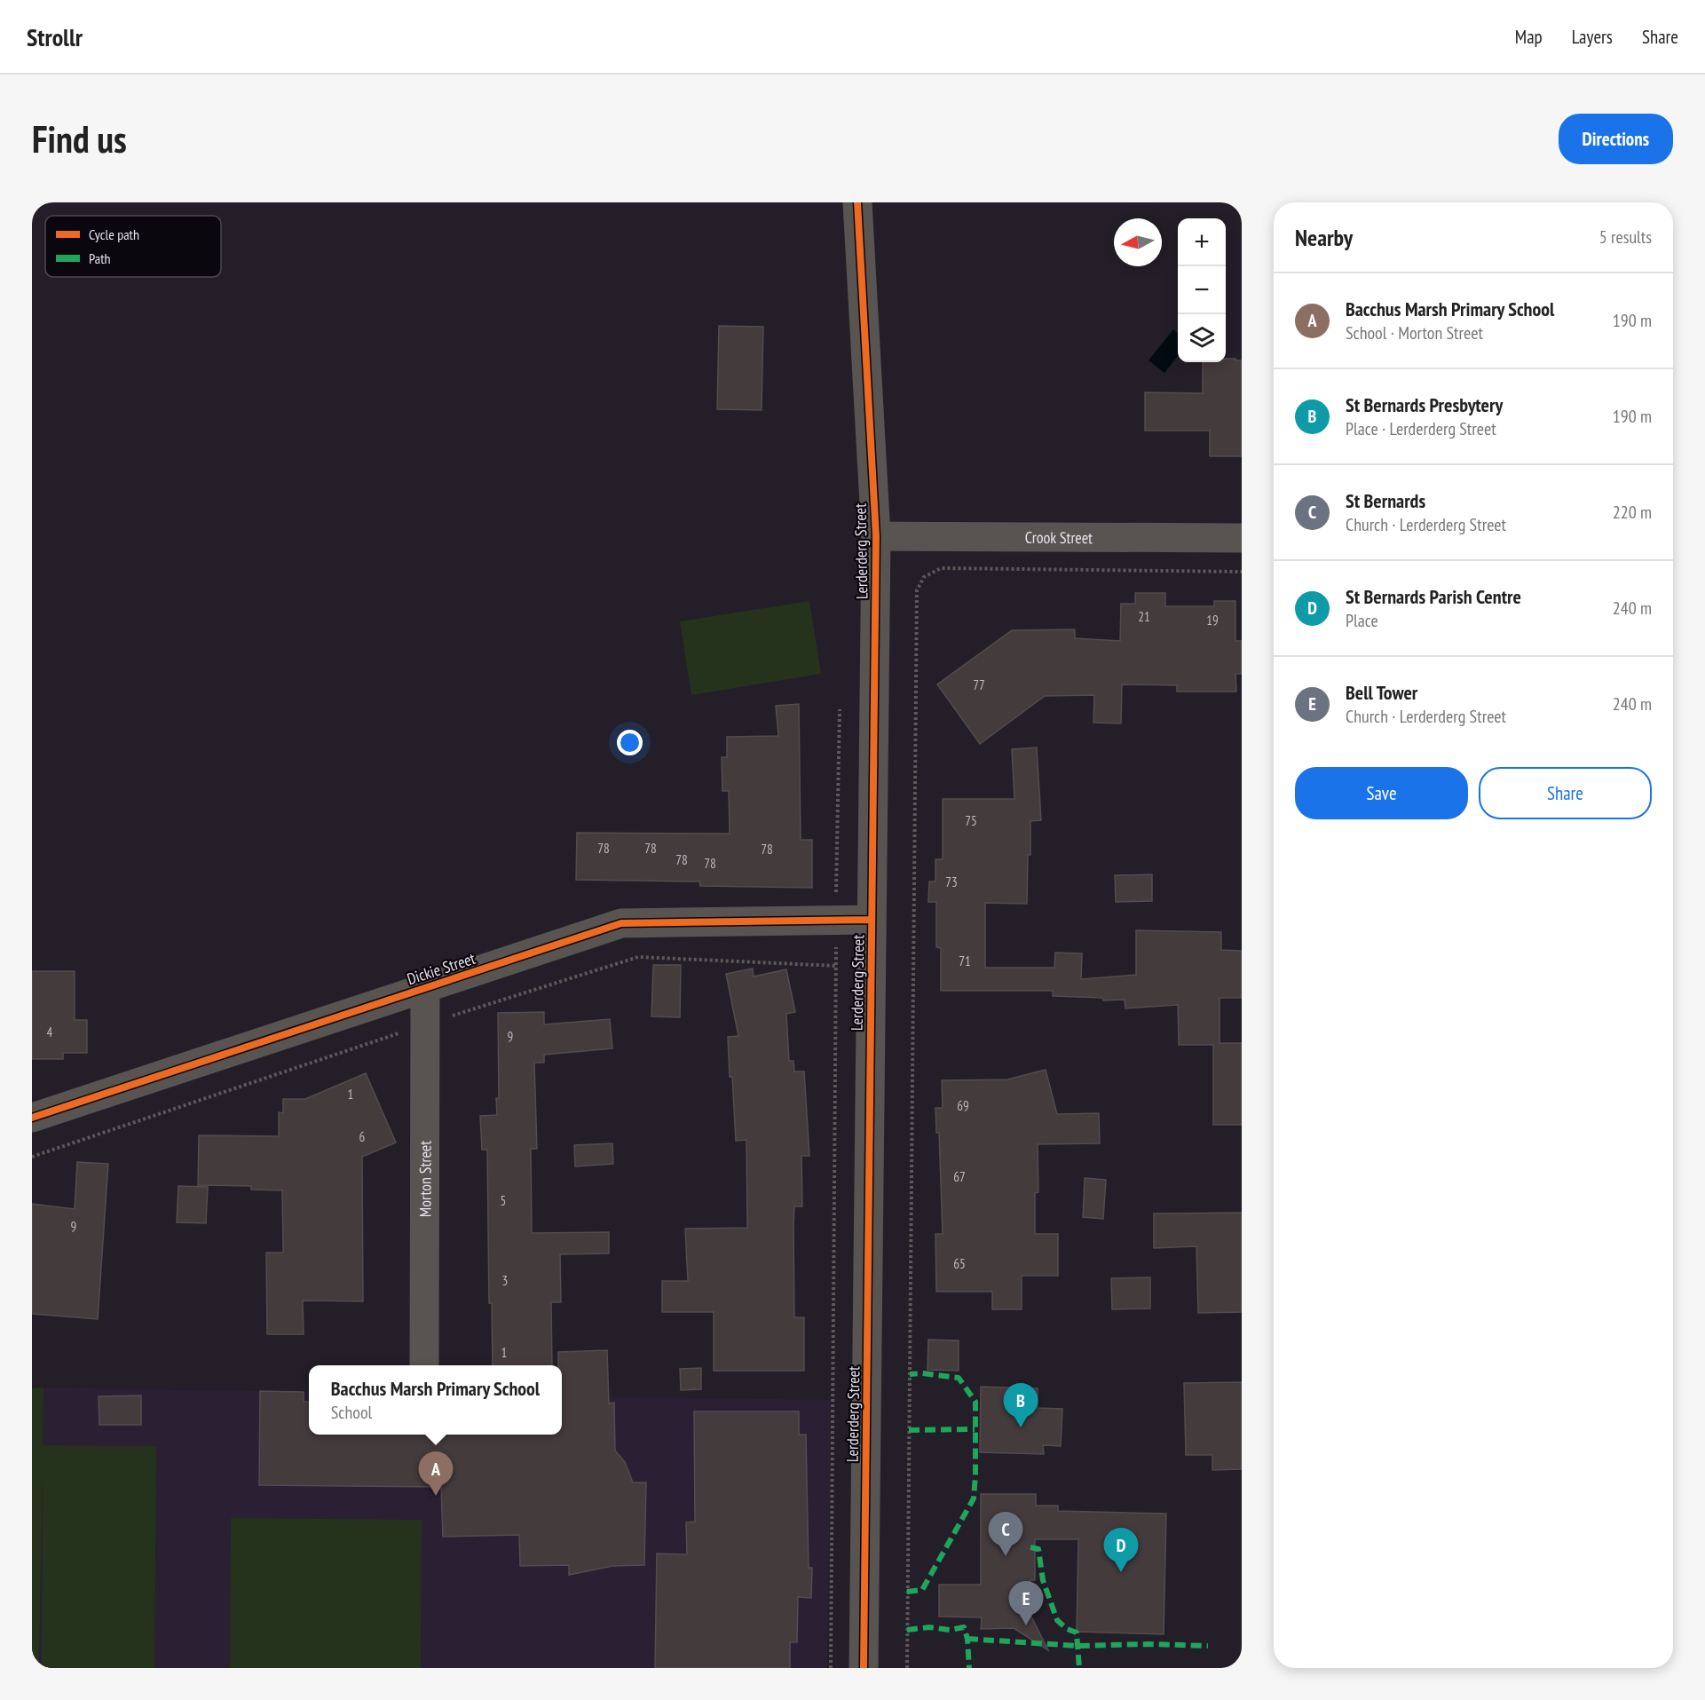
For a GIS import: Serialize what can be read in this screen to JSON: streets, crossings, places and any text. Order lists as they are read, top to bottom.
{
  "streets": {
    "street": [
      "Crook Street",
      "Lerderderg Street",
      "Dickie Street",
      "Morton Street"
    ]
  },
  "crossings": [
    ["Crook Street", "Lerderderg Street"],
    ["Lerderderg Street", "Dickie Street"],
    ["Dickie Street", "Morton Street"]
  ],
  "house_numbers": [
    "21",
    "19",
    "77",
    "75",
    "78",
    "78",
    "78",
    "78",
    "78",
    "73",
    "71",
    "4",
    "9",
    "1",
    "69",
    "6",
    "67",
    "5",
    "9",
    "65",
    "3",
    "1"
  ],
  "legend": ["Cycle path", "Path"],
  "north": "left",
  "page": {
    "header": "Strollr",
    "nav": ["Map", "Layers", "Share"],
    "buttons": [
      "Directions",
      ["Save", "Share"]
    ],
    "title": "Find us",
    "heading": ["Nearby", "5 results"],
    "map_buttons": ["+", "−"],
    "list": [
      {
        "mark": "A",
        "name": "Bacchus Marsh Primary School",
        "note": "School · Morton Street",
        "value": "190 m"
      },
      {
        "mark": "B",
        "name": "St Bernards Presbytery",
        "note": "Place · Lerderderg Street",
        "value": "190 m"
      },
      {
        "mark": "C",
        "name": "St Bernards",
        "note": "Church · Lerderderg Street",
        "value": "220 m"
      },
      {
        "mark": "D",
        "name": "St Bernards Parish Centre",
        "note": "Place",
        "value": "240 m"
      },
      {
        "mark": "E",
        "name": "Bell Tower",
        "note": "Church · Lerderderg Street",
        "value": "240 m"
      }
    ],
    "popup": ["Bacchus Marsh Primary School", "School"],
    "pins": [
      "B",
      "A",
      "C",
      "D",
      "E"
    ]
  }
}
